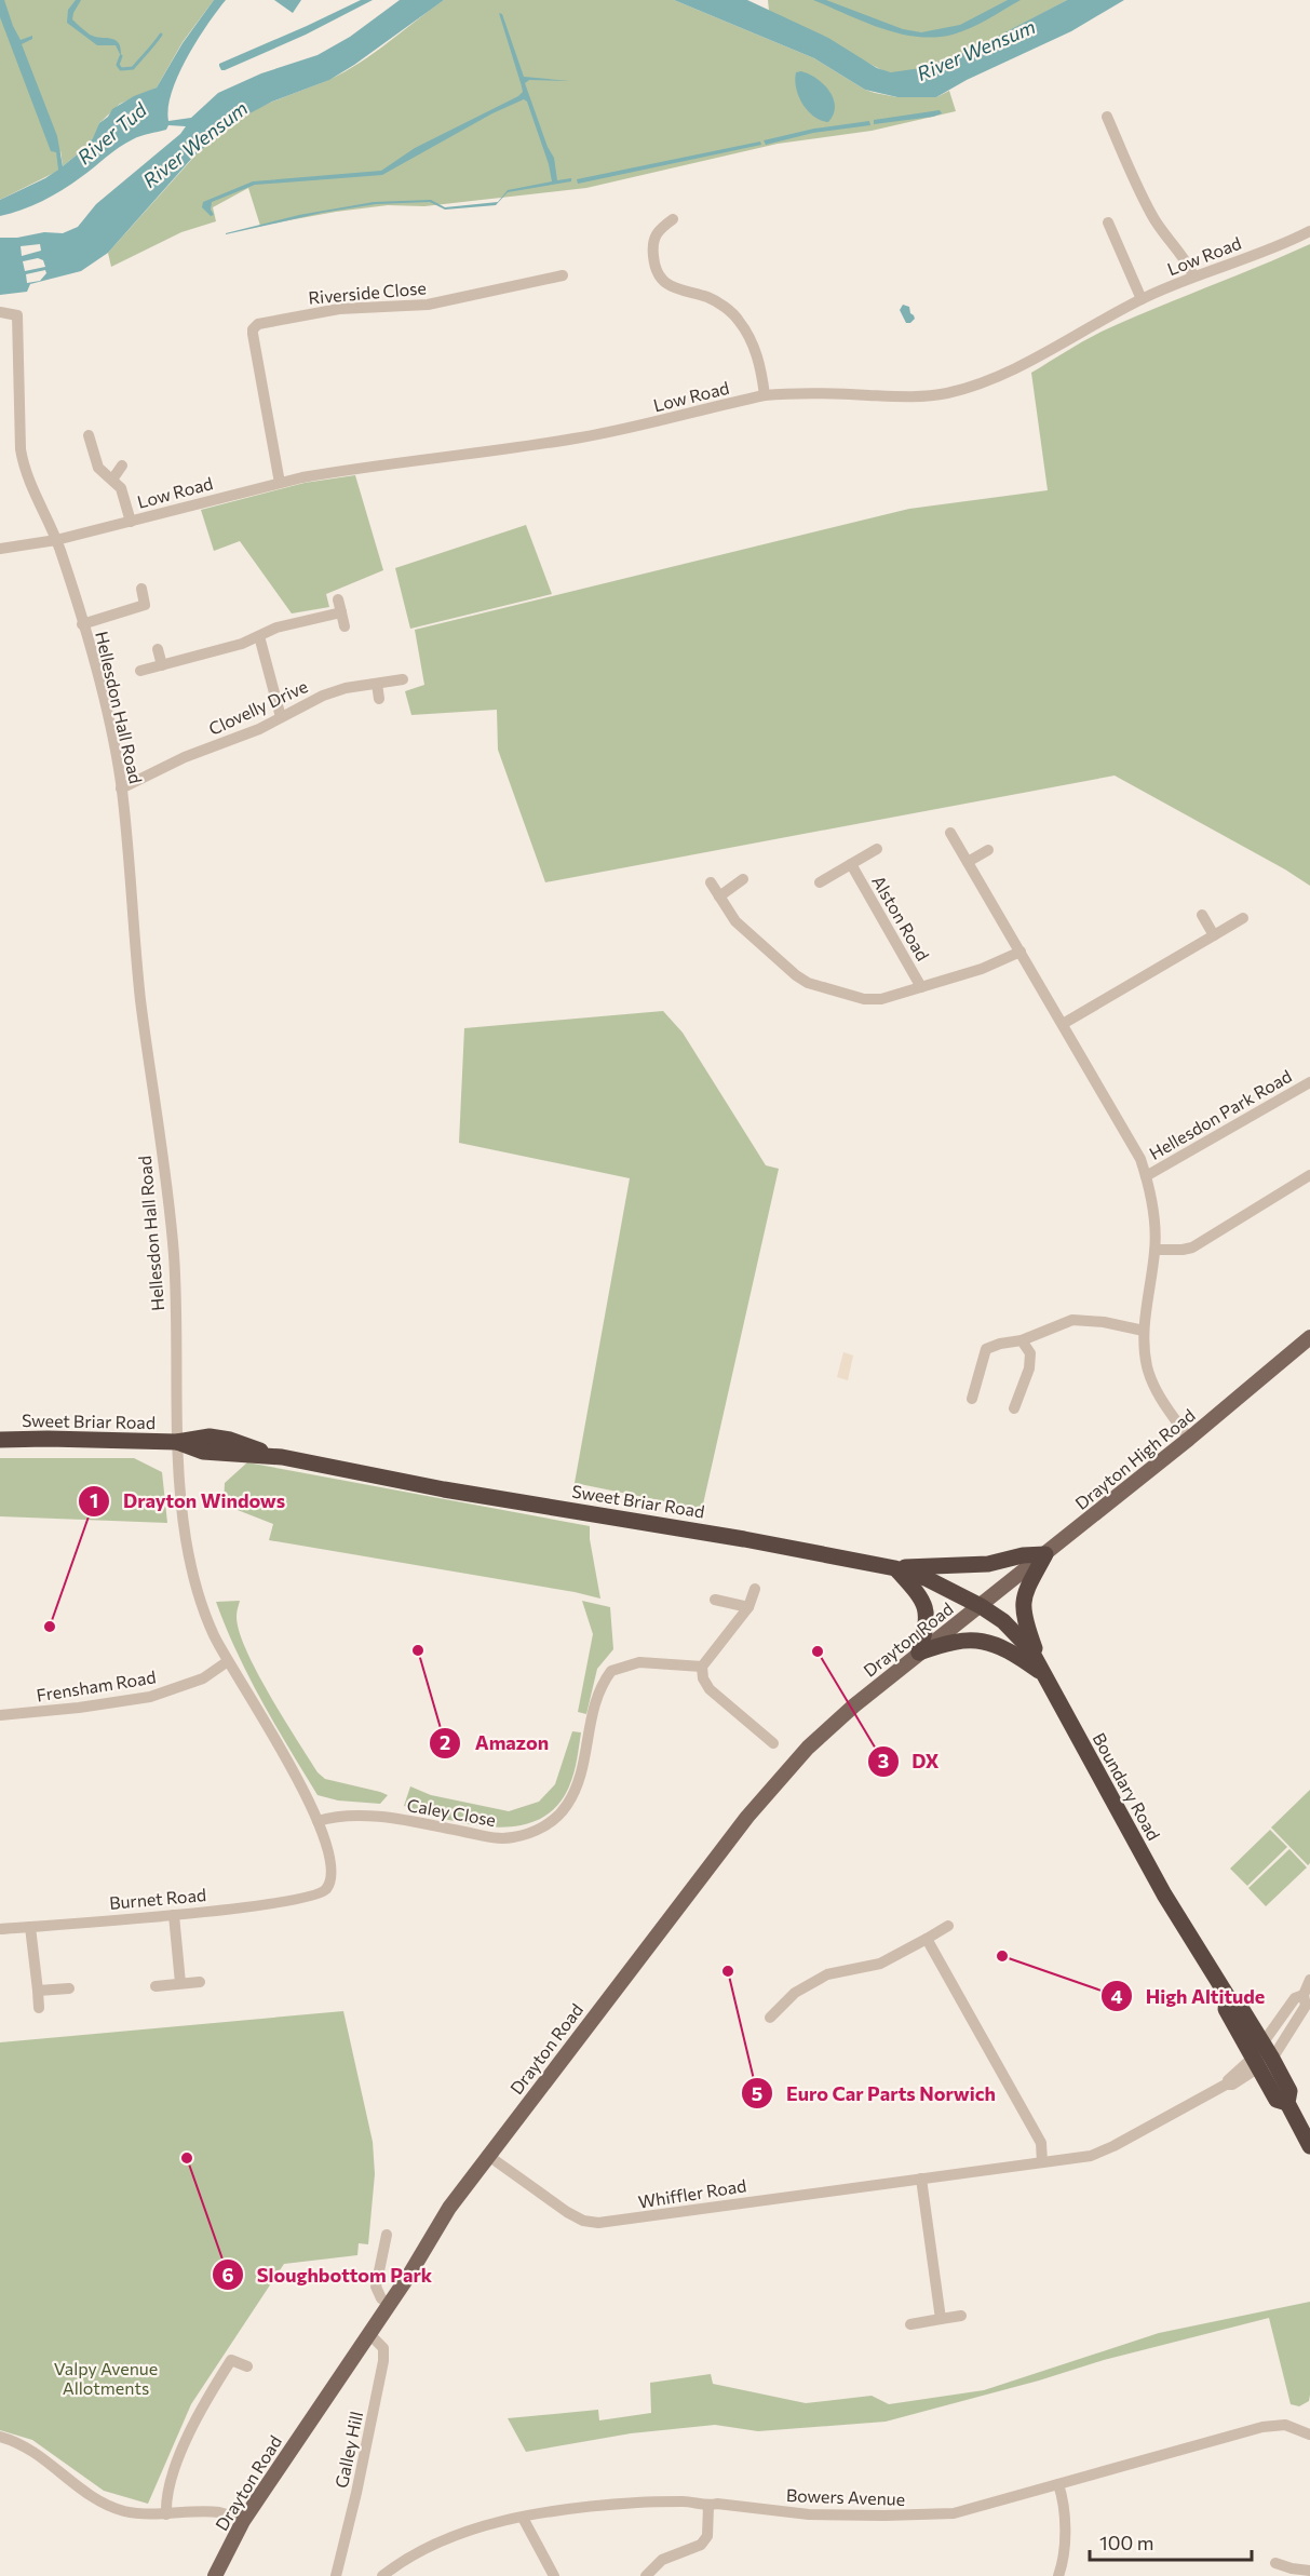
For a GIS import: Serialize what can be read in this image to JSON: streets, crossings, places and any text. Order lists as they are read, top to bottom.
{
  "streets": {
    "highway": ["Sweet Briar Road", "Boundary Road"],
    "main road": ["Drayton High Road", "Drayton Road"],
    "street": [
      "Low Road",
      "Riverside Close",
      "Hellesdon Hall Road",
      "Clovelly Drive",
      "Alston Road",
      "Hellesdon Park Road",
      "Frensham Road",
      "Caley Close",
      "Burnet Road",
      "Whiffler Road",
      "Galley Hill",
      "Bowers Avenue"
    ]
  },
  "crossings": [
    ["Low Road", "Riverside Close"],
    ["Low Road", "Hellesdon Hall Road"],
    ["Hellesdon Hall Road", "Clovelly Drive"],
    ["Hellesdon Hall Road", "Sweet Briar Road"],
    ["Hellesdon Hall Road", "Frensham Road"],
    ["Hellesdon Hall Road", "Caley Close"],
    ["Hellesdon Hall Road", "Burnet Road"],
    ["Alston Road", "Hellesdon Park Road"],
    ["Hellesdon Park Road", "Drayton High Road"],
    ["Sweet Briar Road", "Drayton High Road"],
    ["Sweet Briar Road", "Drayton Road"],
    ["Sweet Briar Road", "Boundary Road"],
    ["Drayton High Road", "Drayton Road"],
    ["Drayton High Road", "Boundary Road"],
    ["Drayton Road", "Boundary Road"],
    ["Drayton Road", "Whiffler Road"],
    ["Drayton Road", "Galley Hill"],
    ["Boundary Road", "Whiffler Road"]
  ],
  "water": ["River Wensum", "River Tud"],
  "parks": ["Valpy Avenue Allotments"],
  "places": [
    "Drayton Windows",
    "Amazon",
    "DX",
    "High Altitude",
    "Euro Car Parts Norwich",
    "Sloughbottom Park"
  ],
  "scale_bar": "100 m"
}
